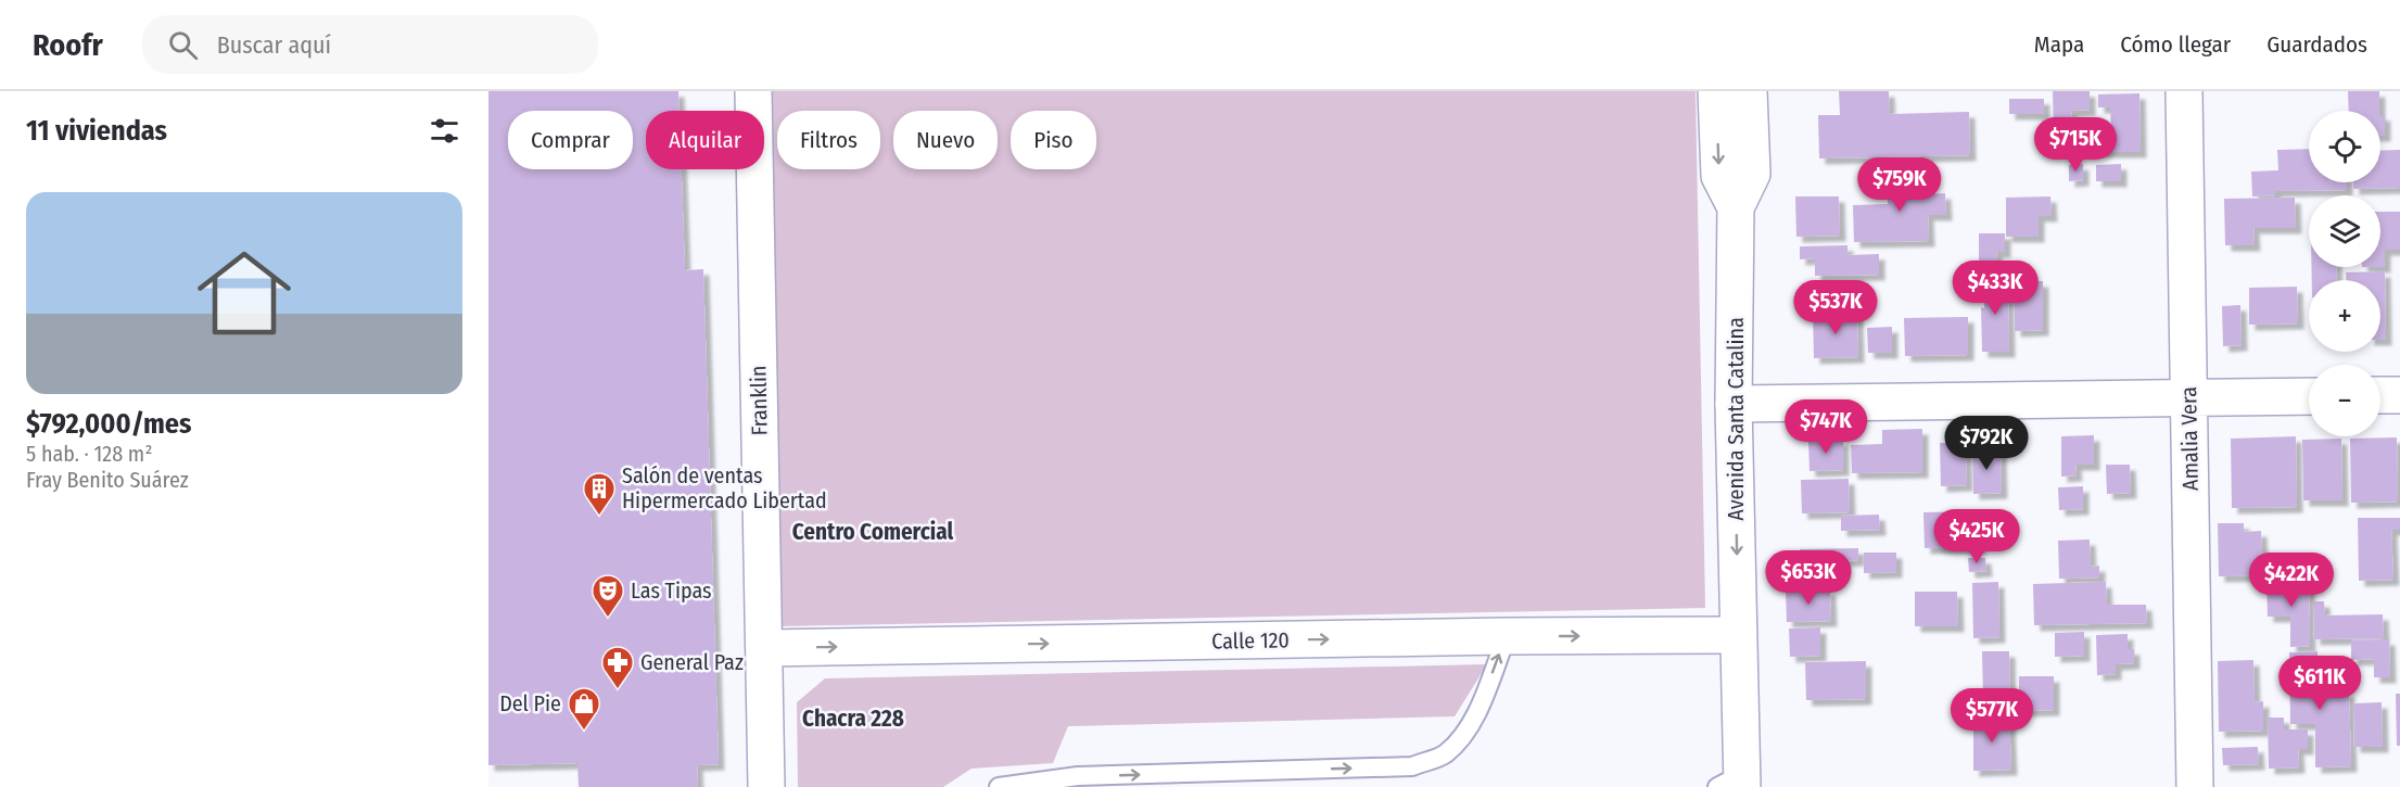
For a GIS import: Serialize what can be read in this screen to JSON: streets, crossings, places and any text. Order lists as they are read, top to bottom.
{
  "streets": {
    "street": [
      "Franklin",
      "Avenida Santa Catalina",
      "Amalia Vera",
      "Calle 120"
    ]
  },
  "crossings": [
    ["Franklin", "Calle 120"],
    ["Avenida Santa Catalina", "Calle 120"]
  ],
  "one_way": ["Calle 120"],
  "districts": ["Centro Comercial", "Chacra 228"],
  "places": {
    "building": ["Salón de ventas Hipermercado Libertad"],
    "theatre": ["Las Tipas"],
    "pharmacy": ["General Paz"],
    "shop": ["Del Pie"]
  },
  "page": {
    "header": "Roofr",
    "search": "Buscar aquí",
    "nav": ["Mapa", "Cómo llegar", "Guardados"],
    "heading": "11 viviendas",
    "map_buttons": ["+", "−"],
    "chip": [
      "Comprar",
      "Alquilar",
      "Filtros",
      "Nuevo",
      "Piso"
    ],
    "price": [
      "$715K",
      "$759K",
      "$433K",
      "$537K",
      "$747K",
      "$792K",
      "$425K",
      "$653K",
      "$422K",
      "$611K",
      "$577K"
    ],
    "list": [
      {
        "name": "$792,000/mes",
        "note": "5 hab. · 128 m² · Fray Benito Suárez"
      }
    ]
  }
}
